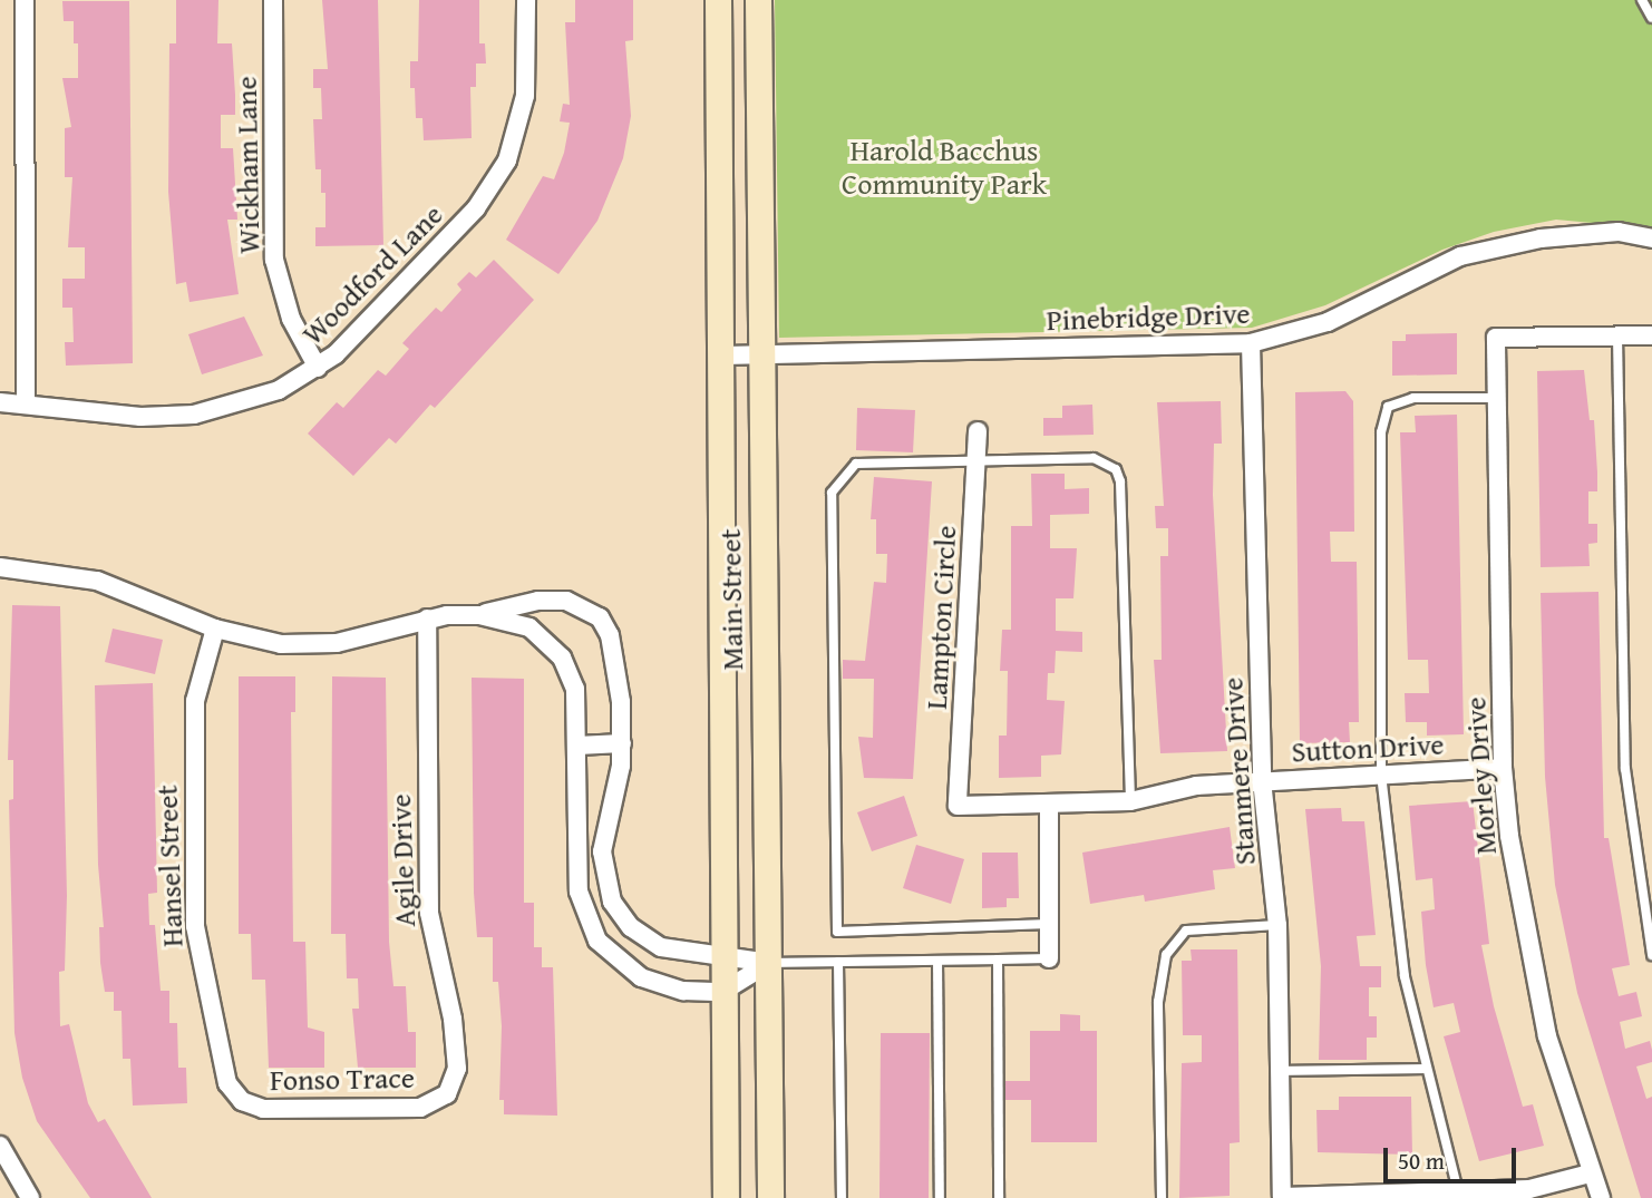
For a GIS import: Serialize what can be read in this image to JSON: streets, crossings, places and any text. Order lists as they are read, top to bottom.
{
  "streets": {
    "main road": ["Main Street"],
    "street": [
      "Wickham Lane",
      "Woodford Lane",
      "Pinebridge Drive",
      "Lampton Circle",
      "Sutton Drive",
      "Stanmere Drive",
      "Morley Drive",
      "Agile Drive",
      "Hansel Street",
      "Fonso Trace"
    ]
  },
  "crossings": [
    ["Wickham Lane", "Woodford Lane"],
    ["Pinebridge Drive", "Main Street"],
    ["Pinebridge Drive", "Stanmere Drive"],
    ["Lampton Circle", "Sutton Drive"],
    ["Sutton Drive", "Stanmere Drive"],
    ["Sutton Drive", "Morley Drive"],
    ["Agile Drive", "Fonso Trace"],
    ["Hansel Street", "Fonso Trace"]
  ],
  "parks": ["Harold Bacchus Community Park"],
  "scale_bar": "50 m"
}
